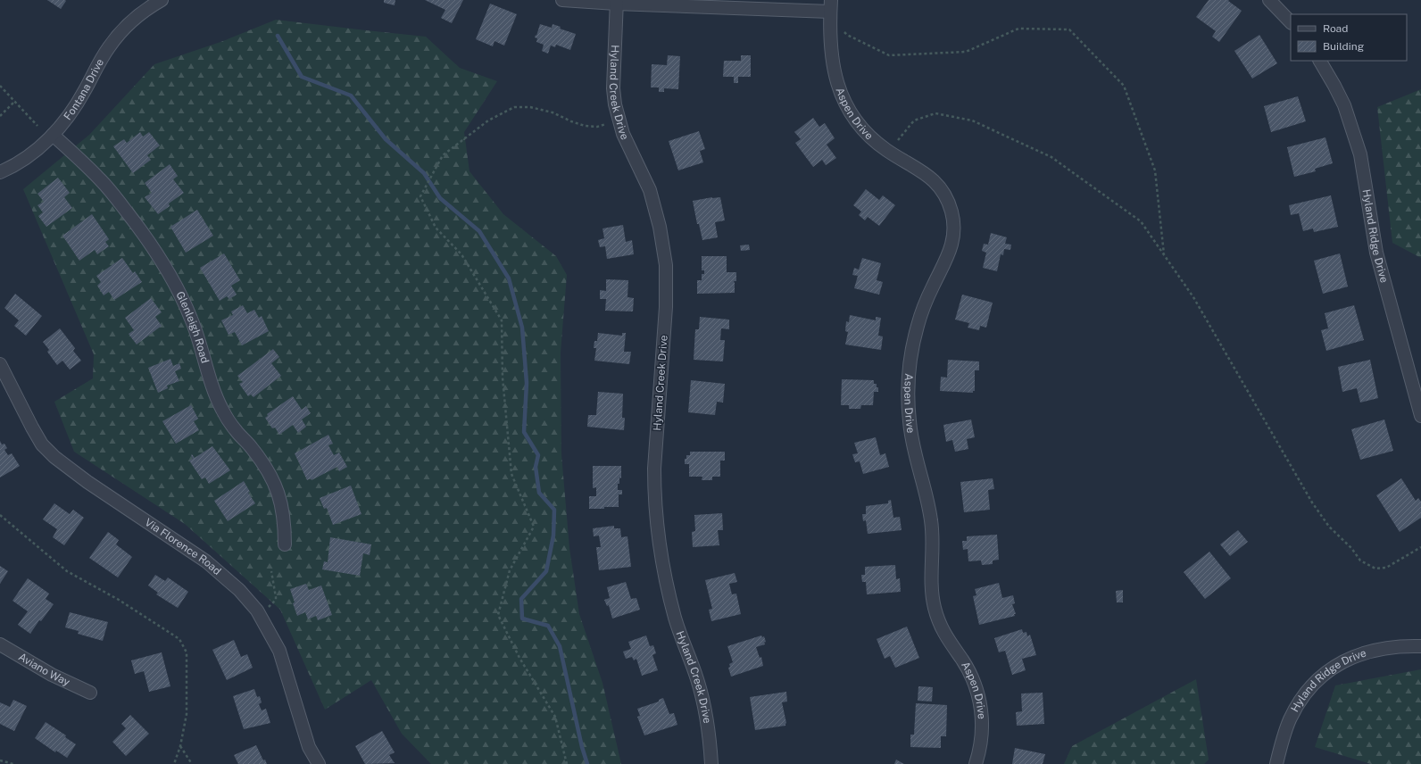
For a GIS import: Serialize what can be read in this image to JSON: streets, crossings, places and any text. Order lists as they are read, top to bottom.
{
  "streets": {
    "street": [
      "Fontana Drive",
      "Hyland Creek Drive",
      "Aspen Drive",
      "Hyland Ridge Drive",
      "Glenleigh Road",
      "Via Florence Road",
      "Aviano Way"
    ]
  },
  "crossings": [
    ["Fontana Drive", "Glenleigh Road"]
  ],
  "legend": ["Road", "Building"]
}
